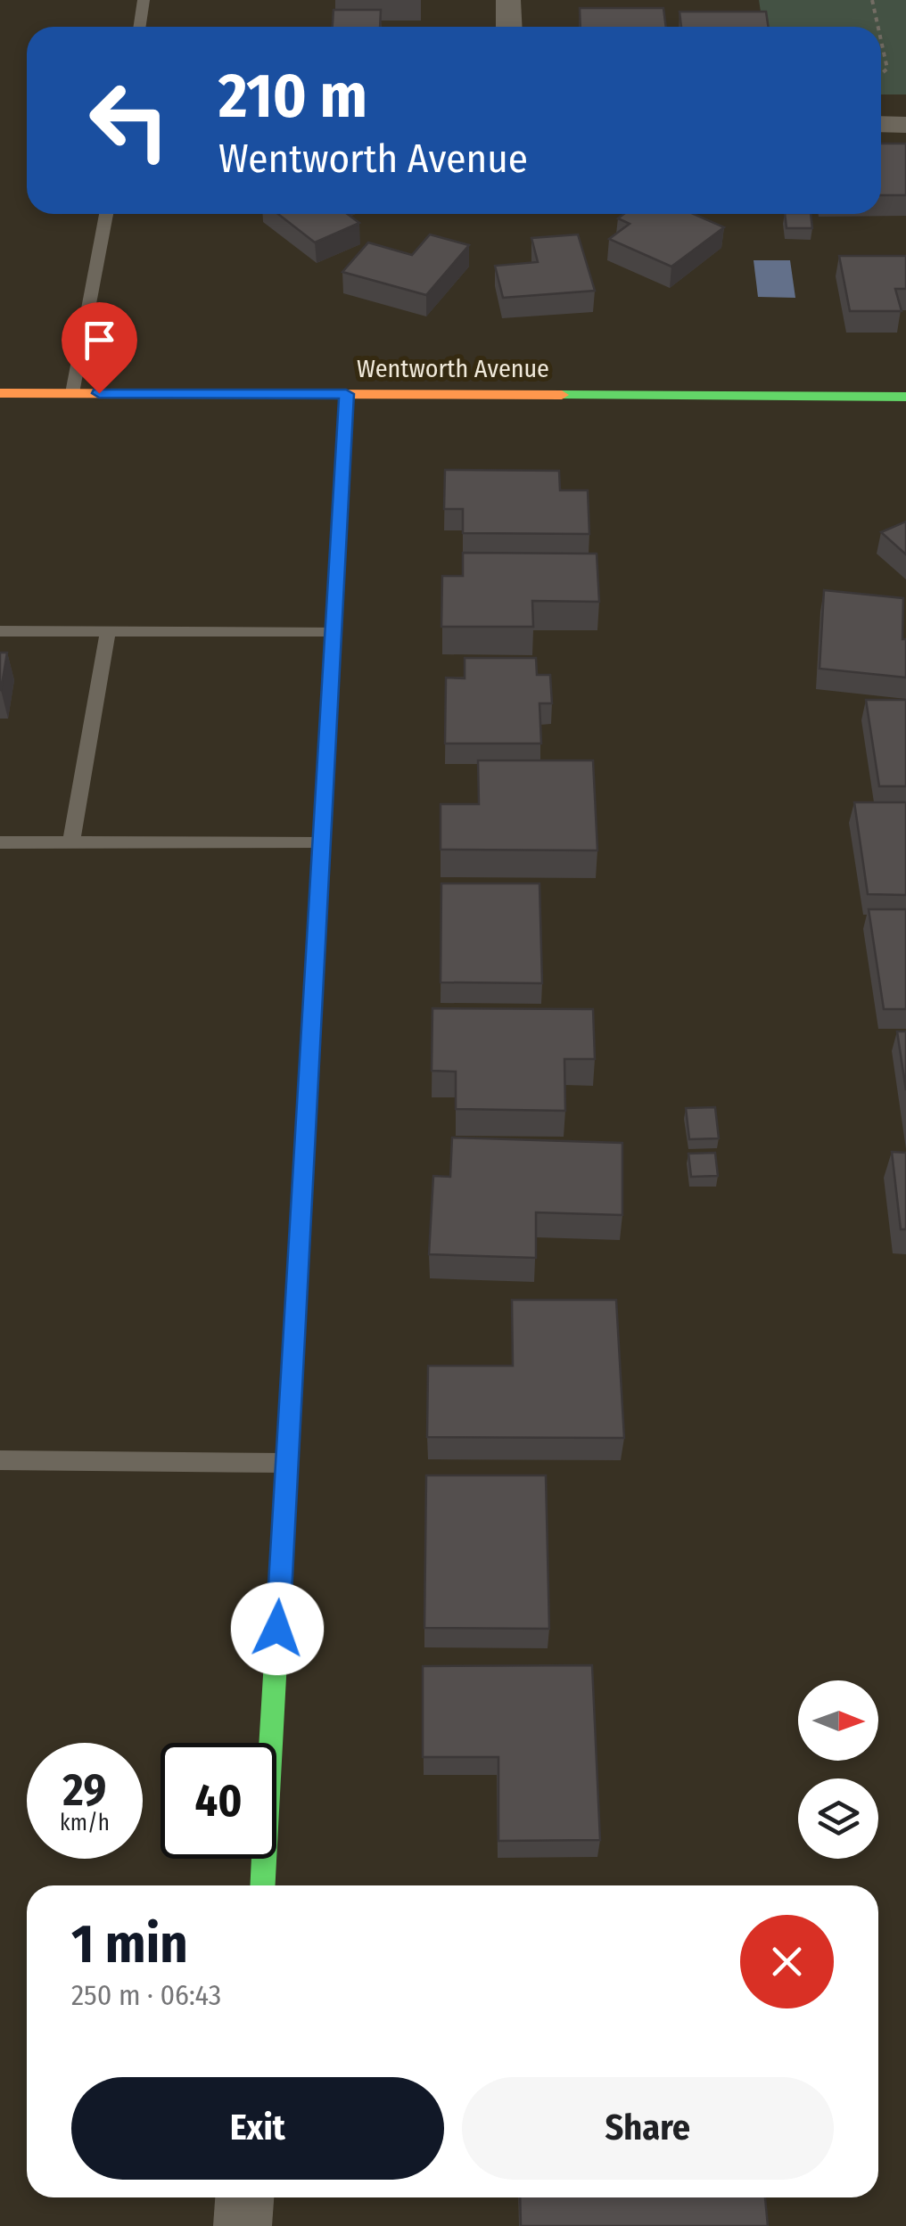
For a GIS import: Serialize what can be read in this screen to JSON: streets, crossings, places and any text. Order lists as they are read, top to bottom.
{
  "streets": {
    "street": ["Wentworth Avenue"]
  },
  "north": "right",
  "page": {
    "turn": ["210 m", "Wentworth Avenue"],
    "speed": "29 km/h",
    "limit": "40",
    "heading": ["1 min", "250 m · 06:43"],
    "buttons": ["Exit", "Share"]
  }
}
